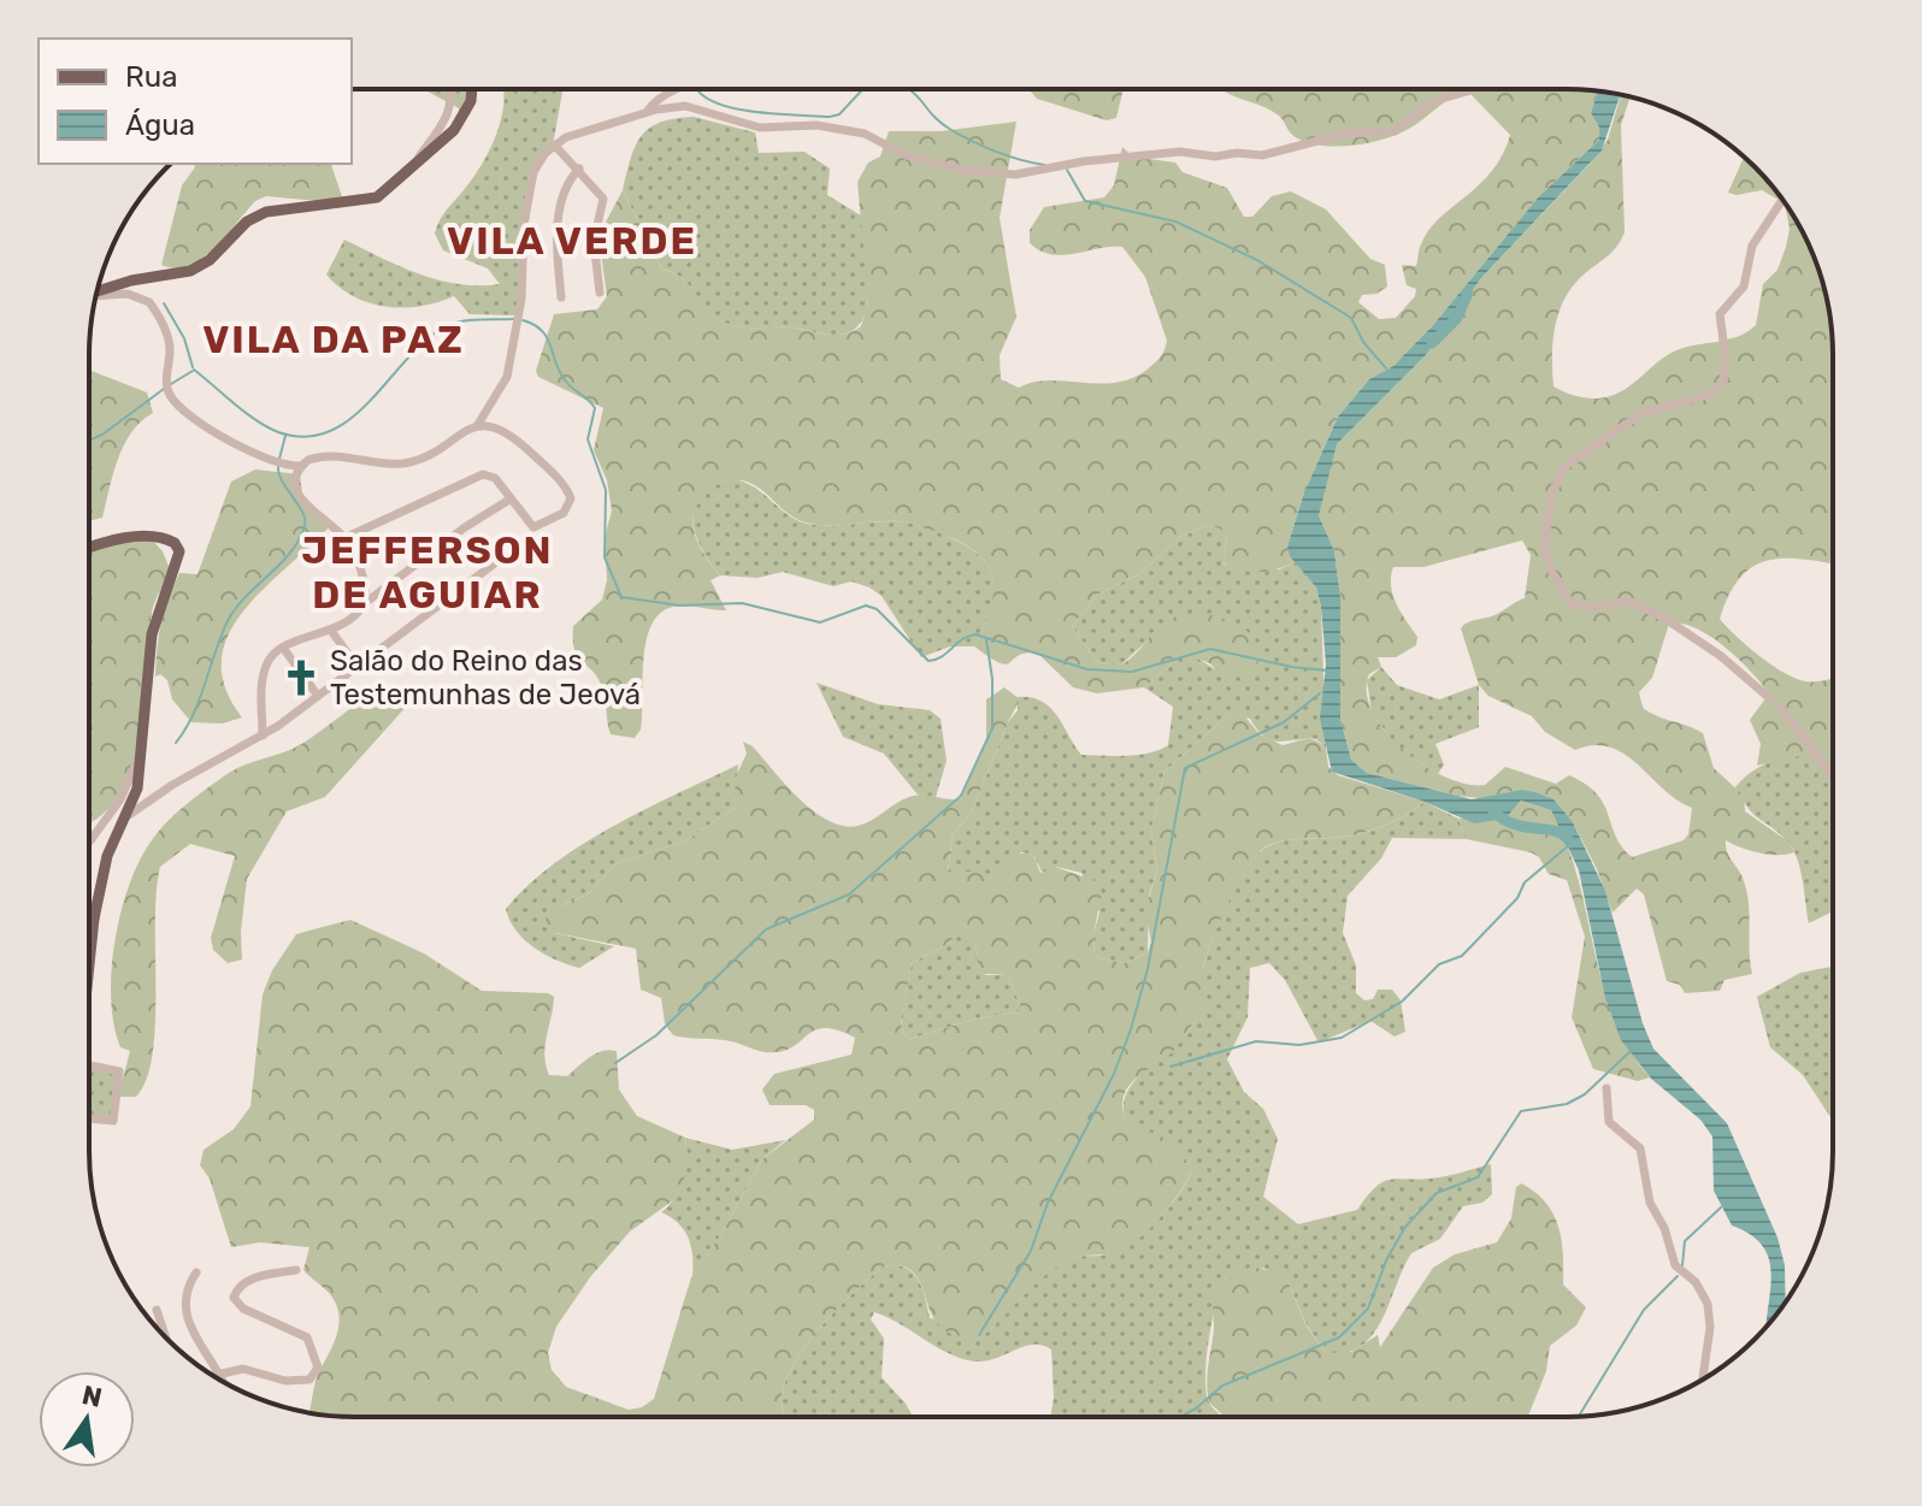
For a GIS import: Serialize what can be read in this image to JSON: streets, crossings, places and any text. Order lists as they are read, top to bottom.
{
  "districts": ["VILA VERDE", "VILA DA PAZ", "JEFFERSON DE AGUIAR"],
  "places": {
    "church": ["Salão do Reino das Testemunhas de Jeová"]
  },
  "legend": ["Rua", "Água"],
  "north": "top"
}
